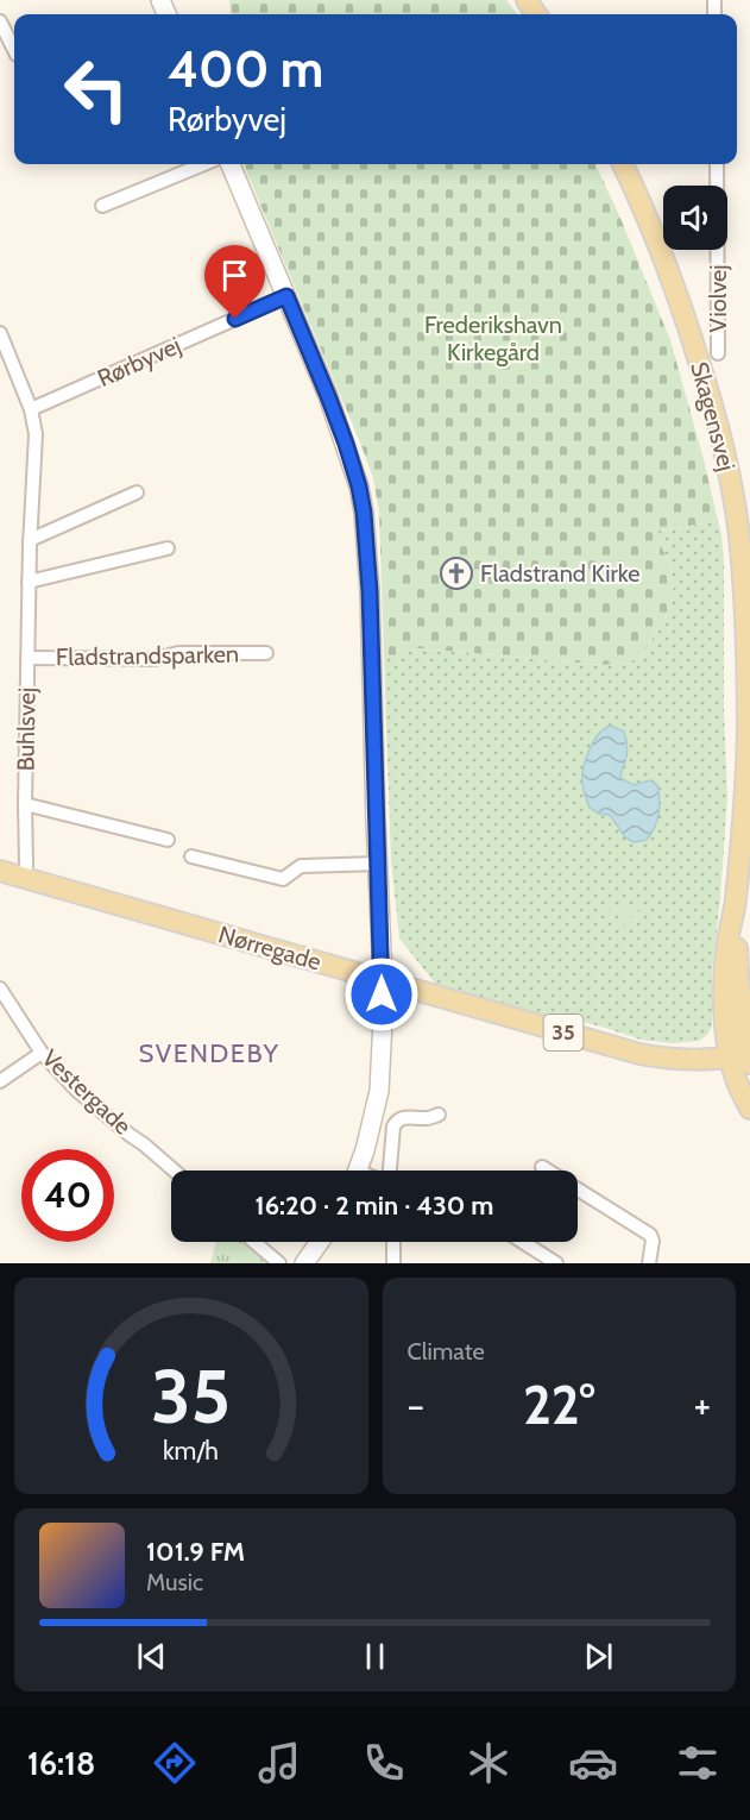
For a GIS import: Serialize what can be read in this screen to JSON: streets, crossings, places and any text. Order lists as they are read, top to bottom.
{
  "streets": {
    "main road": ["Skagensvej", "Nørregade", "35"],
    "street": [
      "Violvej",
      "Rørbyvej",
      "Fladstrandsparken",
      "Buhlsvej",
      "Vestergade"
    ]
  },
  "crossings": [
    ["Rørbyvej", "Buhlsvej"],
    ["Skagensvej", "Nørregade"],
    ["Fladstrandsparken", "Buhlsvej"],
    ["Buhlsvej", "Nørregade"]
  ],
  "districts": ["SVENDEBY"],
  "parks": ["Frederikshavn Kirkegård"],
  "places": {
    "church": ["Fladstrand Kirke"]
  },
  "page": {
    "turn": ["400 m", "Rørbyvej"],
    "limit": "40",
    "trip": "16:20 · 2 min · 430 m",
    "tile": "Climate",
    "heat": ["−", "22°", "+"],
    "song": ["101.9 FM", "Music"],
    "tabs": "16:18",
    "gauge": ["35", "km/h"]
  }
}
